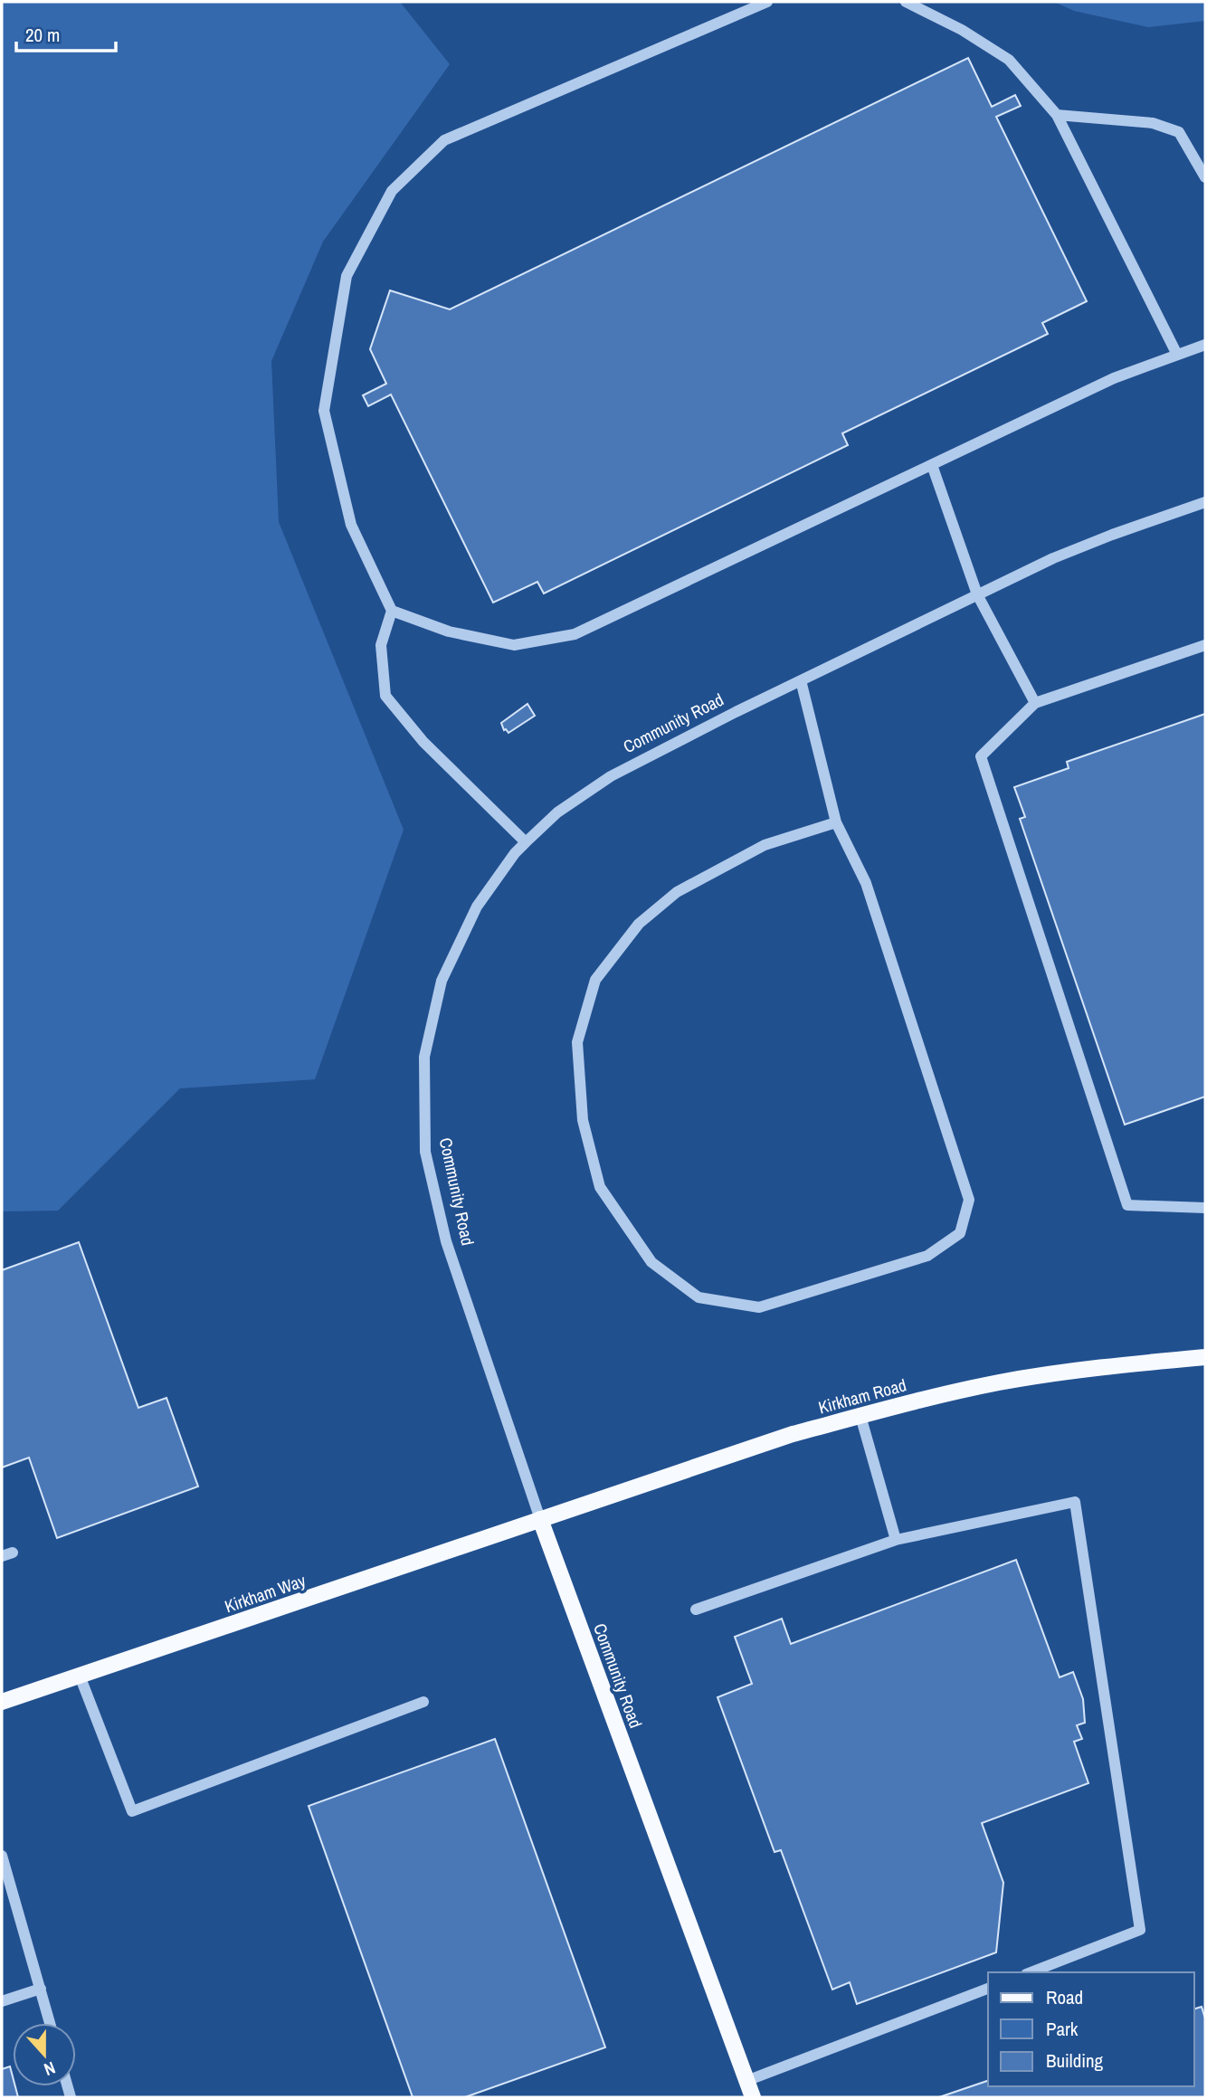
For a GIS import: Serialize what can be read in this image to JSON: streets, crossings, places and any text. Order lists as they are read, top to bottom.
{
  "streets": {
    "main road": ["Community Road", "Kirkham Road", "Kirkham Way"]
  },
  "crossings": [
    ["Community Road", "Kirkham Road"],
    ["Community Road", "Kirkham Way"],
    ["Kirkham Road", "Kirkham Way"]
  ],
  "legend": ["Road", "Park", "Building"],
  "scale_bar": "20 m",
  "north": "bottom"
}
